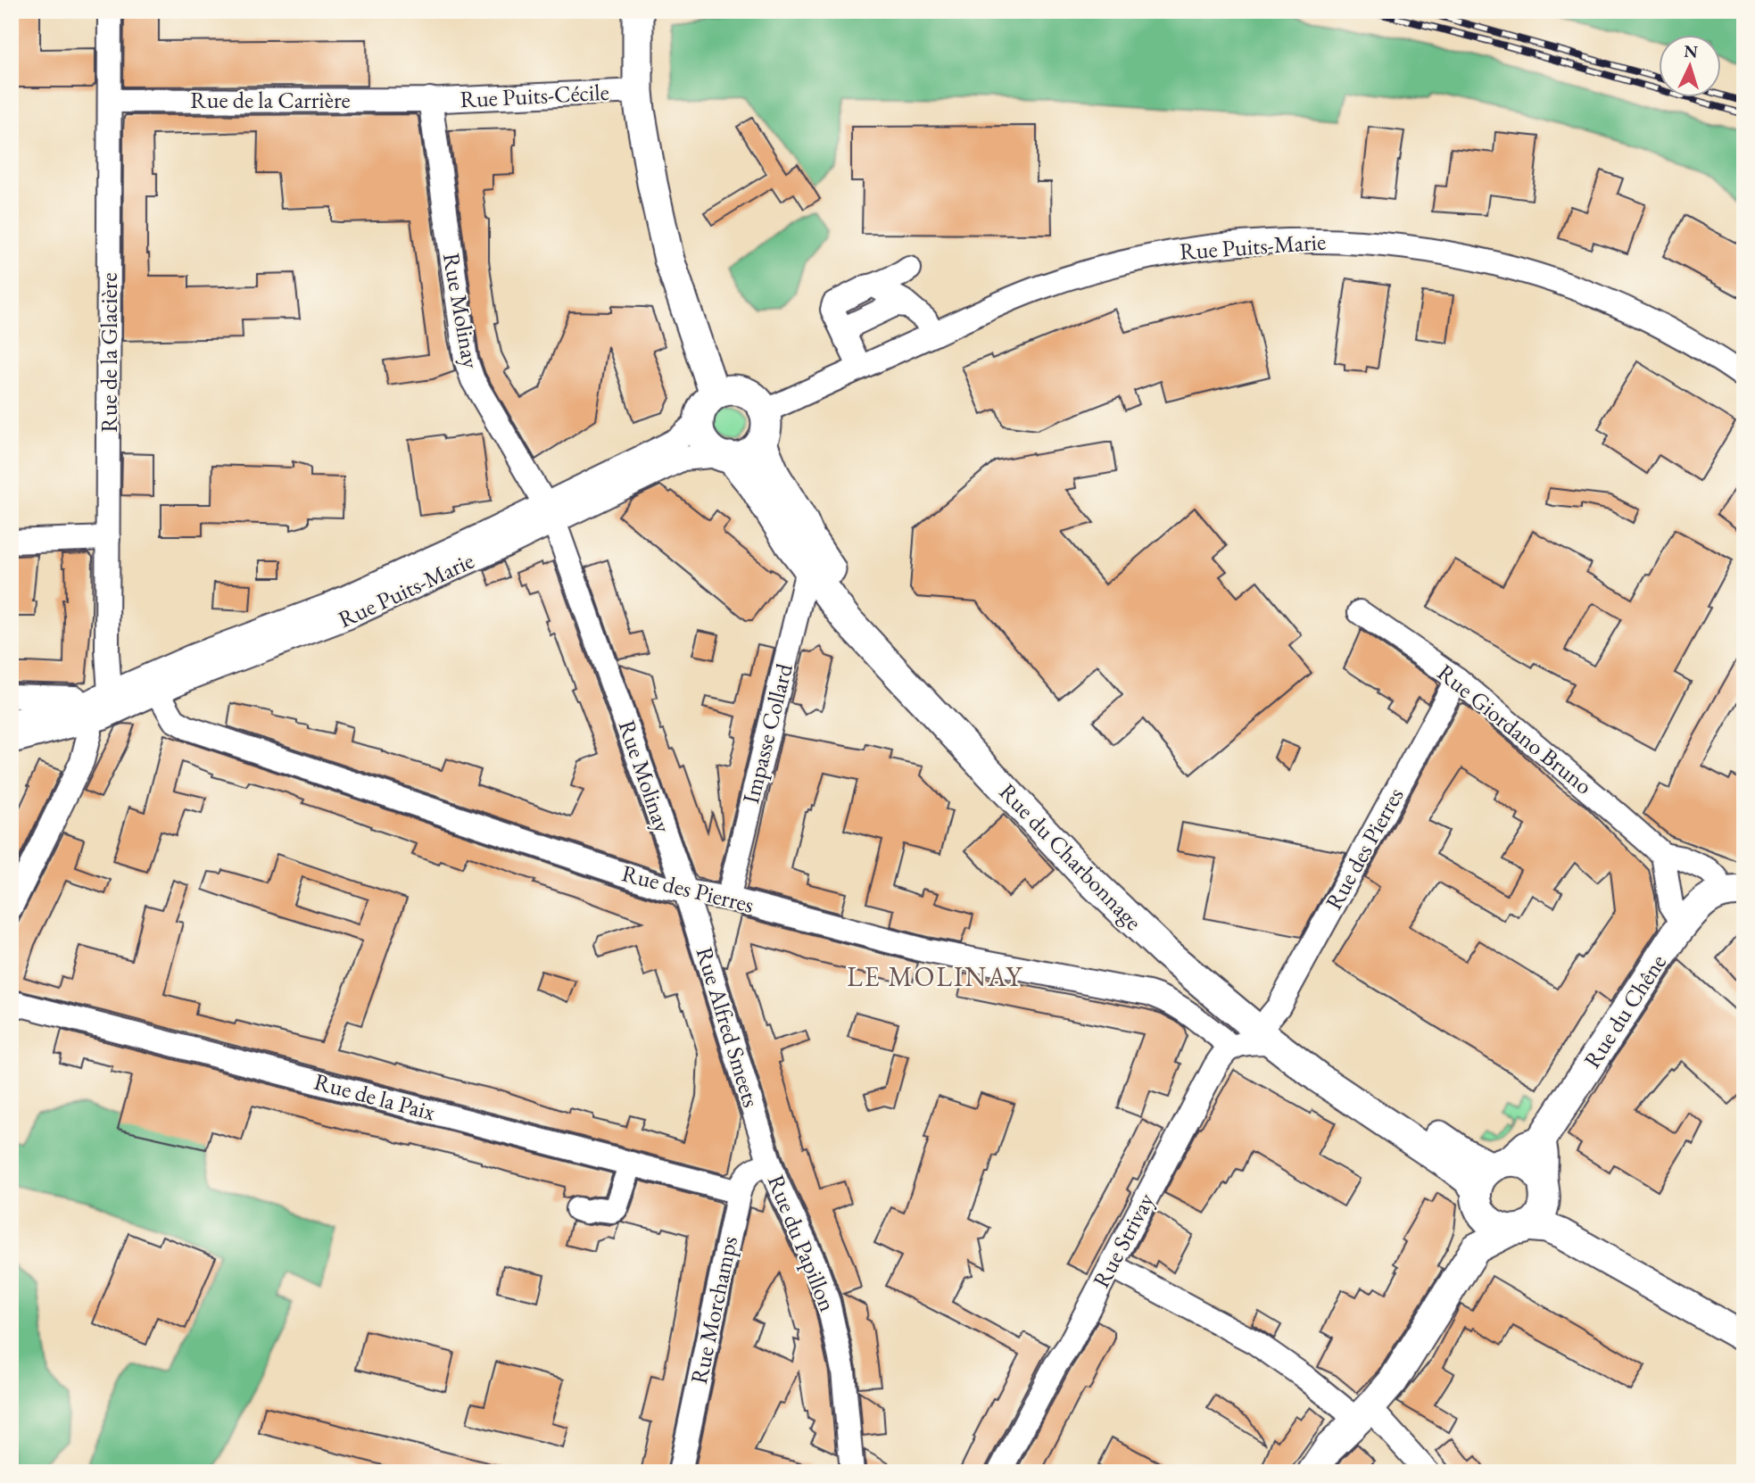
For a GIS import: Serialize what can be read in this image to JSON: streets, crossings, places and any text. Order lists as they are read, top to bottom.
{
  "streets": {
    "main road": ["Rue du Charbonnage", "Rue du Chêne"],
    "street": [
      "Rue Puits-Cécile",
      "Rue de la Carrière",
      "Rue Puits-Marie",
      "Rue Molinay",
      "Rue de la Glacière",
      "Rue Giordano Bruno",
      "Impasse Collard",
      "Rue des Pierres",
      "Rue Alfred Smeets",
      "Rue de la Paix",
      "Rue Strivay",
      "Rue du Papillon",
      "Rue Morchamps"
    ]
  },
  "crossings": [
    ["Rue Puits-Cécile", "Rue de la Carrière"],
    ["Rue Puits-Cécile", "Rue Molinay"],
    ["Rue de la Carrière", "Rue Molinay"],
    ["Rue de la Carrière", "Rue de la Glacière"],
    ["Rue Puits-Marie", "Rue Molinay"],
    ["Rue Puits-Marie", "Rue de la Glacière"],
    ["Rue Puits-Marie", "Rue des Pierres"],
    ["Rue Puits-Marie", "Rue du Charbonnage"],
    ["Rue Molinay", "Rue des Pierres"],
    ["Rue Molinay", "Rue Alfred Smeets"],
    ["Rue Giordano Bruno", "Rue des Pierres"],
    ["Rue Giordano Bruno", "Rue du Chêne"],
    ["Impasse Collard", "Rue des Pierres"],
    ["Impasse Collard", "Rue du Charbonnage"],
    ["Rue des Pierres", "Rue du Charbonnage"],
    ["Rue des Pierres", "Rue Alfred Smeets"],
    ["Rue des Pierres", "Rue Strivay"],
    ["Rue du Charbonnage", "Rue du Chêne"],
    ["Rue Alfred Smeets", "Rue du Papillon"],
    ["Rue Alfred Smeets", "Rue Morchamps"],
    ["Rue de la Paix", "Rue Morchamps"],
    ["Rue du Papillon", "Rue Morchamps"]
  ],
  "districts": ["LE MOLINAY"],
  "north": "top"
}
